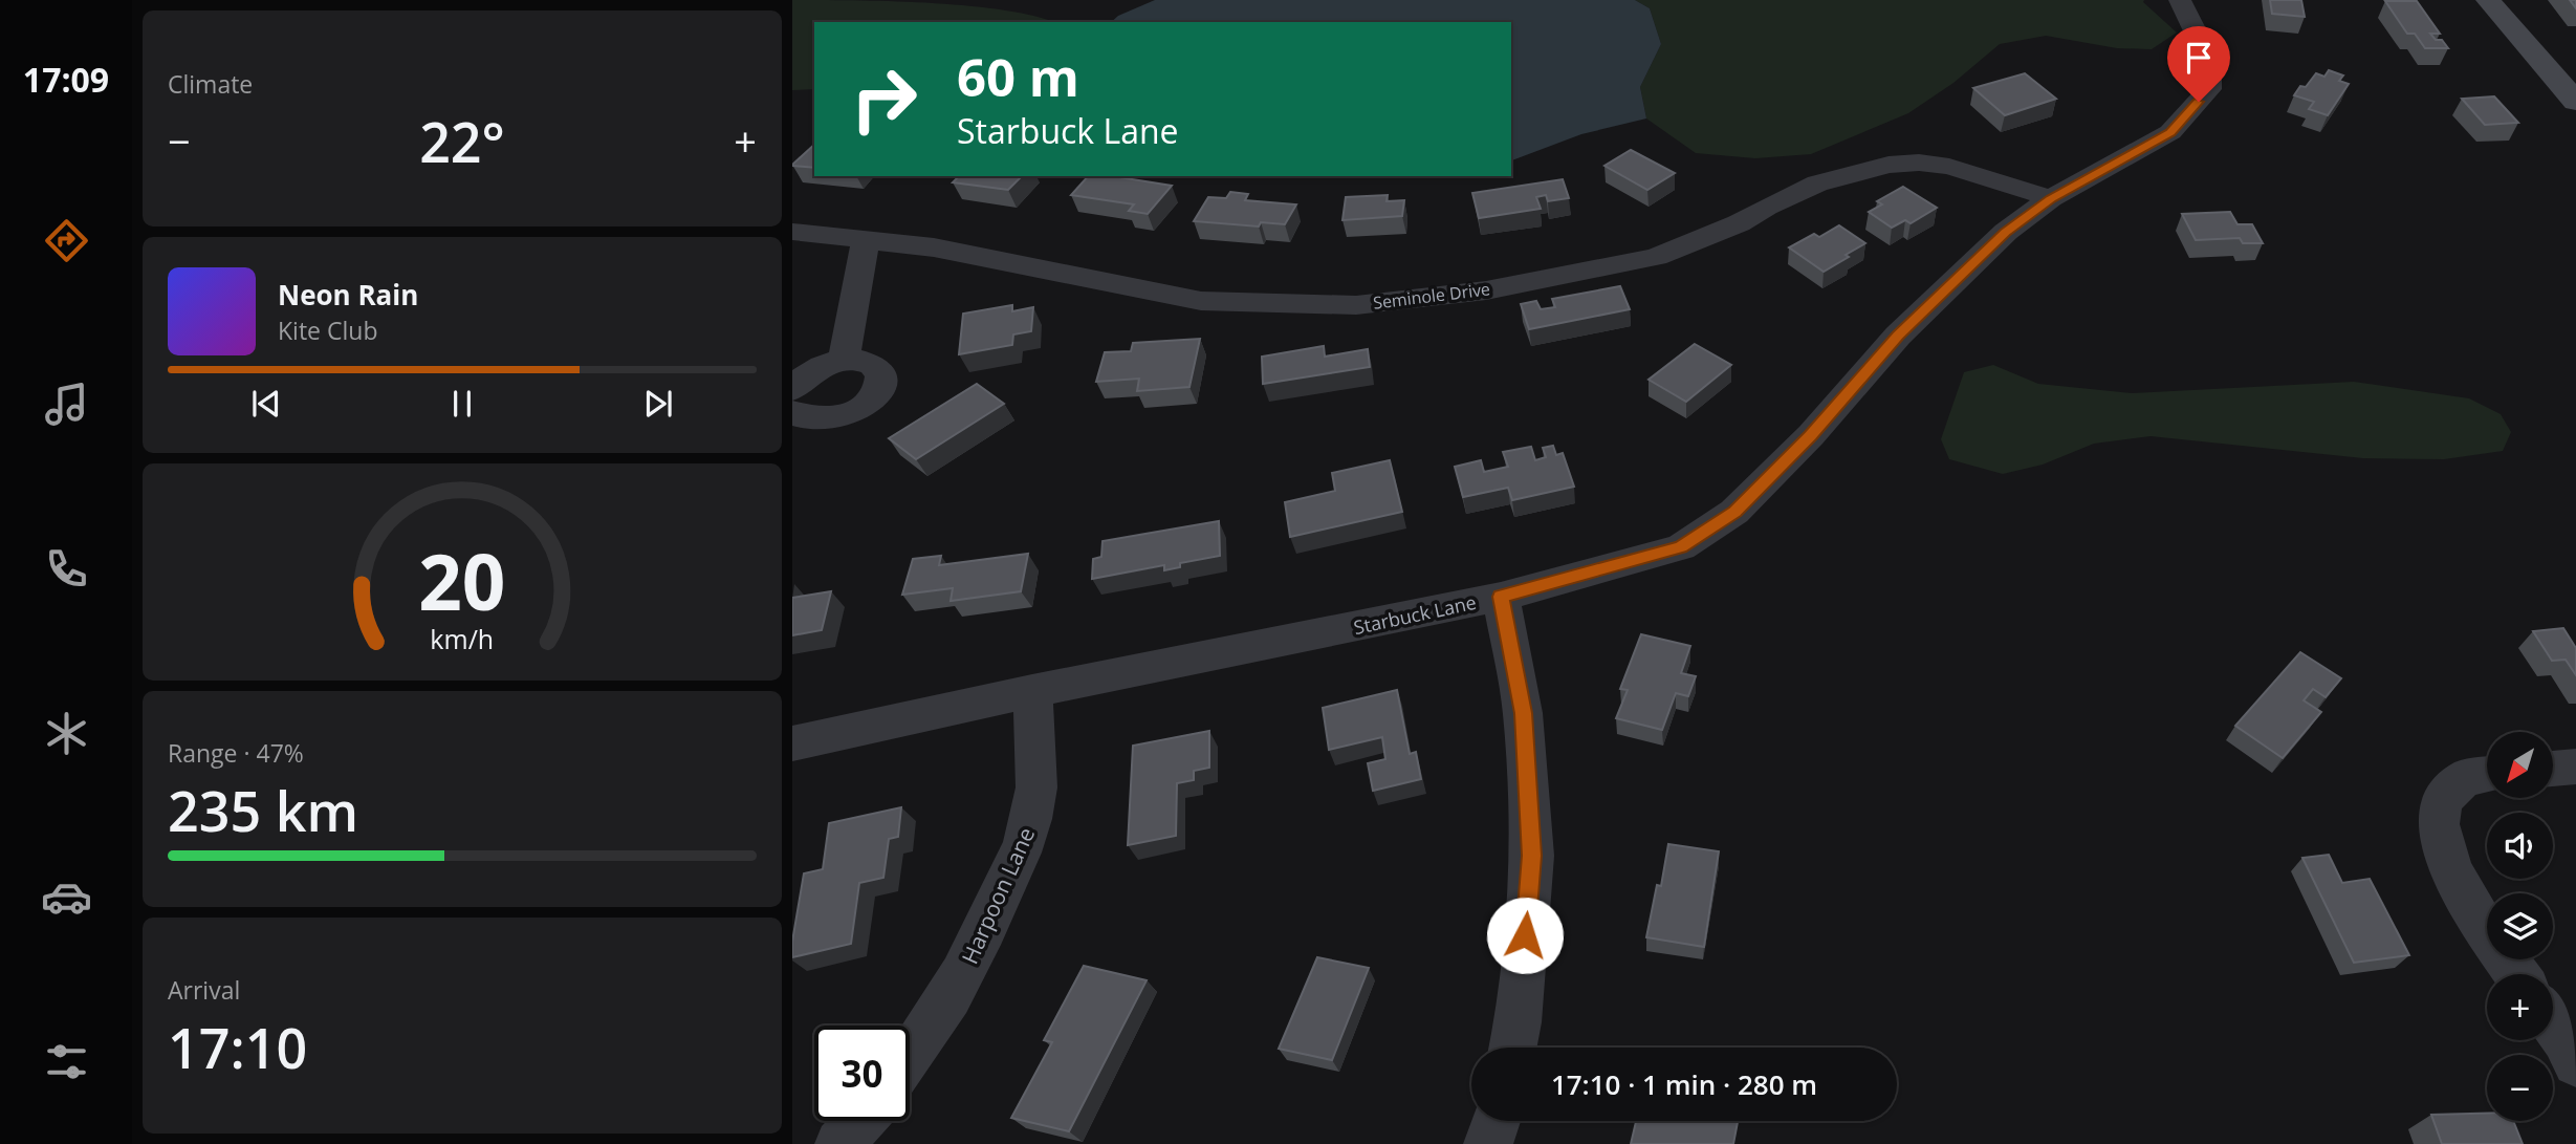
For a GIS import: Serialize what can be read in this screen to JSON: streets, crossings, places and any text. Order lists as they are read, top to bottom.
{
  "streets": {
    "street": ["Seminole Drive", "Starbuck Lane", "Harpoon Lane"]
  },
  "crossings": [
    ["Seminole Drive", "Starbuck Lane"],
    ["Starbuck Lane", "Harpoon Lane"]
  ],
  "north": "bottom left",
  "page": {
    "tabs": "17:09",
    "tile": [
      "Climate",
      ["Range · 47%", "235 km"],
      ["Arrival", "17:10"]
    ],
    "turn": ["60 m", "Starbuck Lane"],
    "heat": ["−", "22°", "+"],
    "song": ["Neon Rain", "Kite Club"],
    "map_buttons": ["+", "−"],
    "limit": "30",
    "trip": "17:10 · 1 min · 280 m",
    "gauge": ["20", "km/h"]
  }
}
